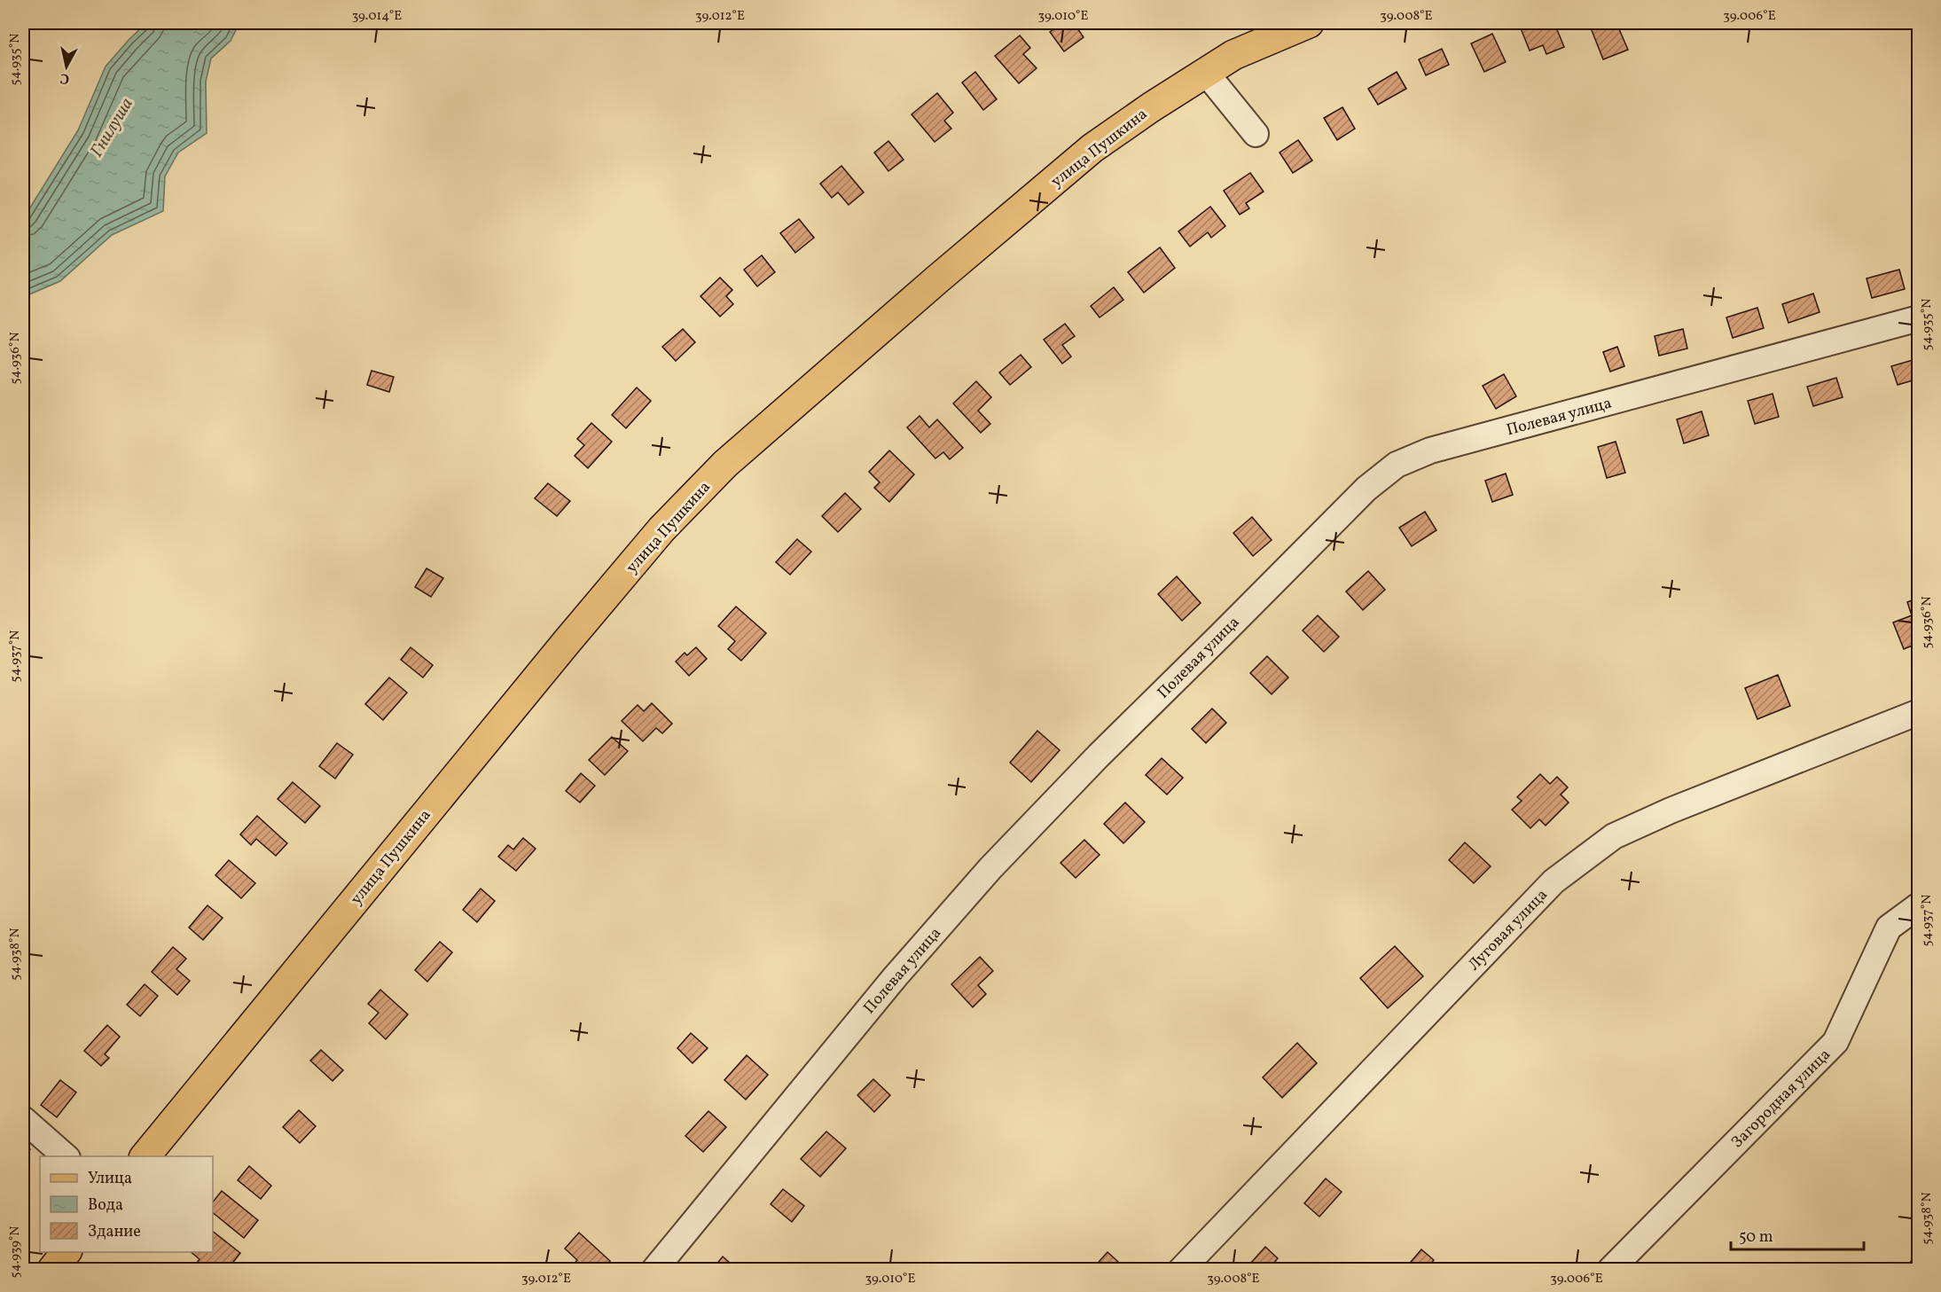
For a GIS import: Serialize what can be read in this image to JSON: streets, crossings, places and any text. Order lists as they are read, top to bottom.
{
  "streets": {
    "main road": ["улица Пушкина"],
    "street": ["Полевая улица", "Луговая улица", "Загородная улица"]
  },
  "water": ["Гнилуша"],
  "legend": ["Улица", "Вода", "Здание"],
  "scale_bar": "50 m",
  "north": "bottom",
  "coordinates": [
    "39.014°E",
    "39.012°E",
    "39.010°E",
    "39.008°E",
    "39.006°E",
    "54.935°N",
    "54.936°N",
    "54.937°N",
    "54.938°N",
    "54.939°N"
  ]
}
